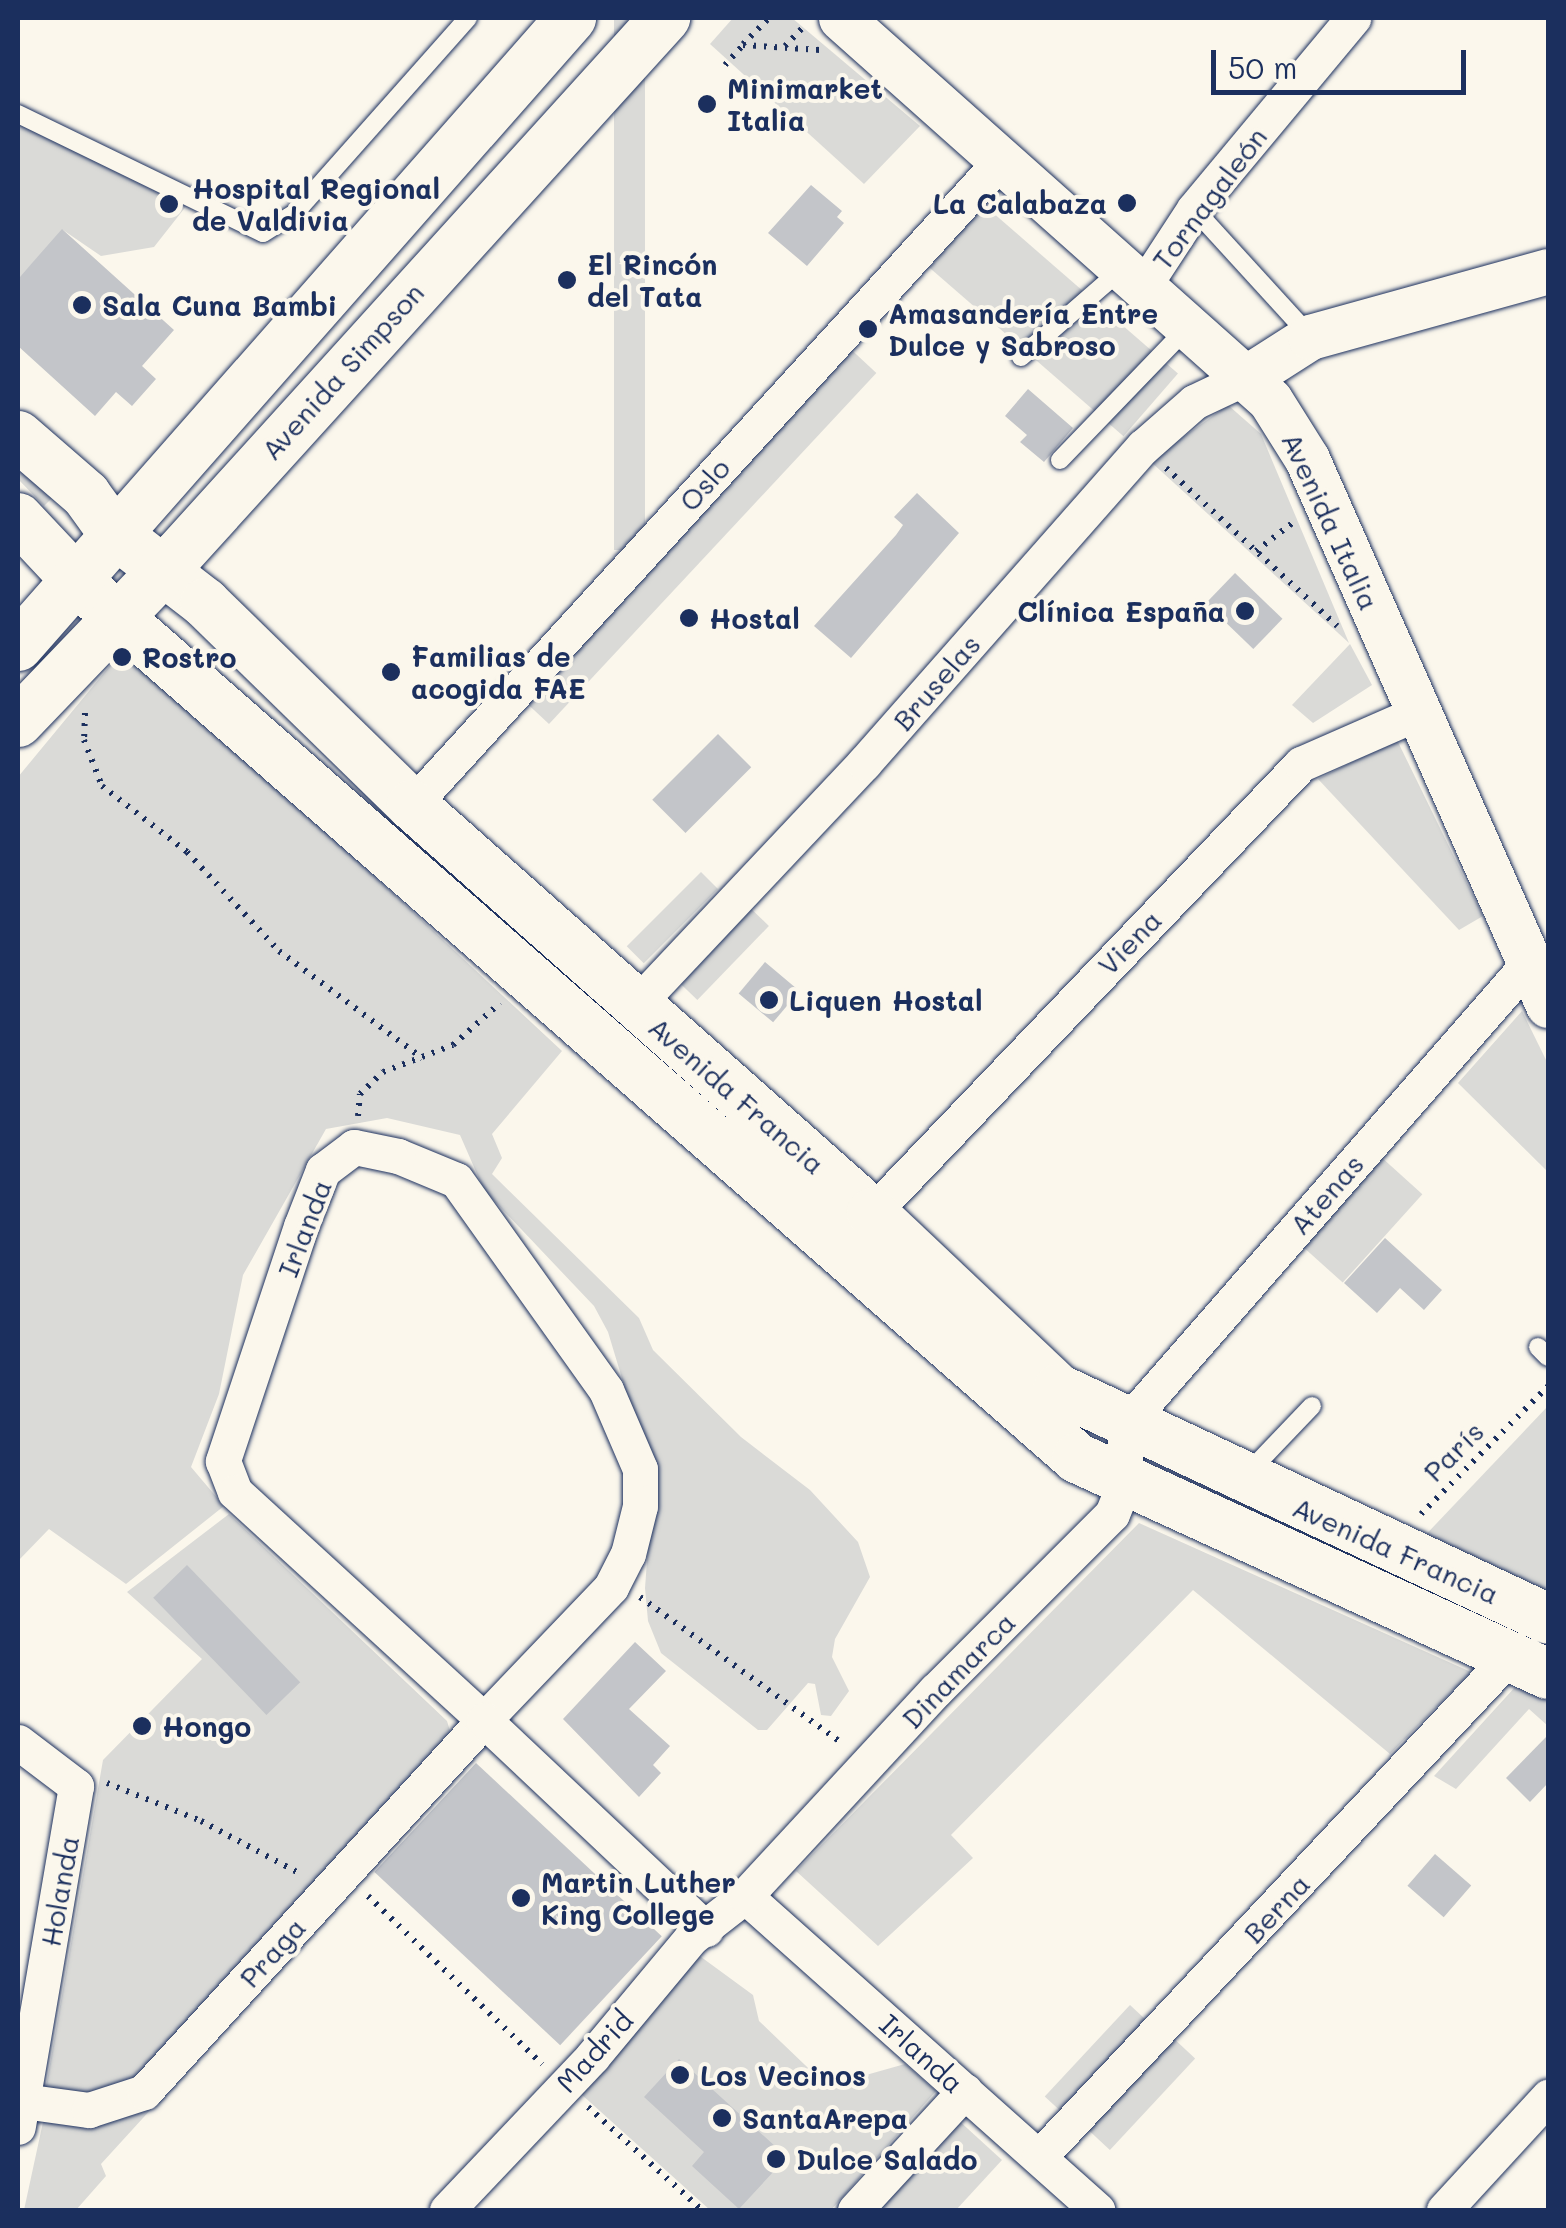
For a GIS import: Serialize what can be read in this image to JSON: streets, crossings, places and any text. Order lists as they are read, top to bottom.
{
  "streets": {
    "main road": ["Avenida Simpson", "Avenida Francia"],
    "street": [
      "Tornagaleón",
      "Oslo",
      "Avenida Italia",
      "Bruselas",
      "Viena",
      "Atenas",
      "Irlanda",
      "Dinamarca",
      "Holanda",
      "Berna",
      "Praga",
      "Madrid"
    ],
    "path": ["París"]
  },
  "crossings": [
    ["Tornagaleón", "Avenida Italia"],
    ["Avenida Simpson", "Avenida Francia"],
    ["Oslo", "Avenida Italia"],
    ["Oslo", "Avenida Francia"],
    ["Avenida Italia", "Bruselas"],
    ["Avenida Italia", "Viena"],
    ["Avenida Italia", "Atenas"],
    ["Bruselas", "Avenida Francia"],
    ["Viena", "Avenida Francia"],
    ["Avenida Francia", "Atenas"],
    ["Avenida Francia", "París"],
    ["Avenida Francia", "Dinamarca"],
    ["Avenida Francia", "Berna"],
    ["Irlanda", "Dinamarca"],
    ["Irlanda", "Berna"],
    ["Irlanda", "Praga"],
    ["Irlanda", "Madrid"],
    ["Dinamarca", "Madrid"],
    ["Holanda", "Praga"]
  ],
  "places": [
    "Minimarket Italia",
    "La Calabaza",
    "Hospital Regional de Valdivia",
    "El Rincón del Tata",
    "Sala Cuna Bambi",
    "Amasandería Entre Dulce y Sabroso",
    "Clínica España",
    "Hostal",
    "Rostro",
    "Familias de acogida FAE",
    "Liquen Hostal",
    "Hongo",
    "Martin Luther King College",
    "Los Vecinos",
    "SantaArepa",
    "Dulce Salado"
  ],
  "scale_bar": "50 m"
}
